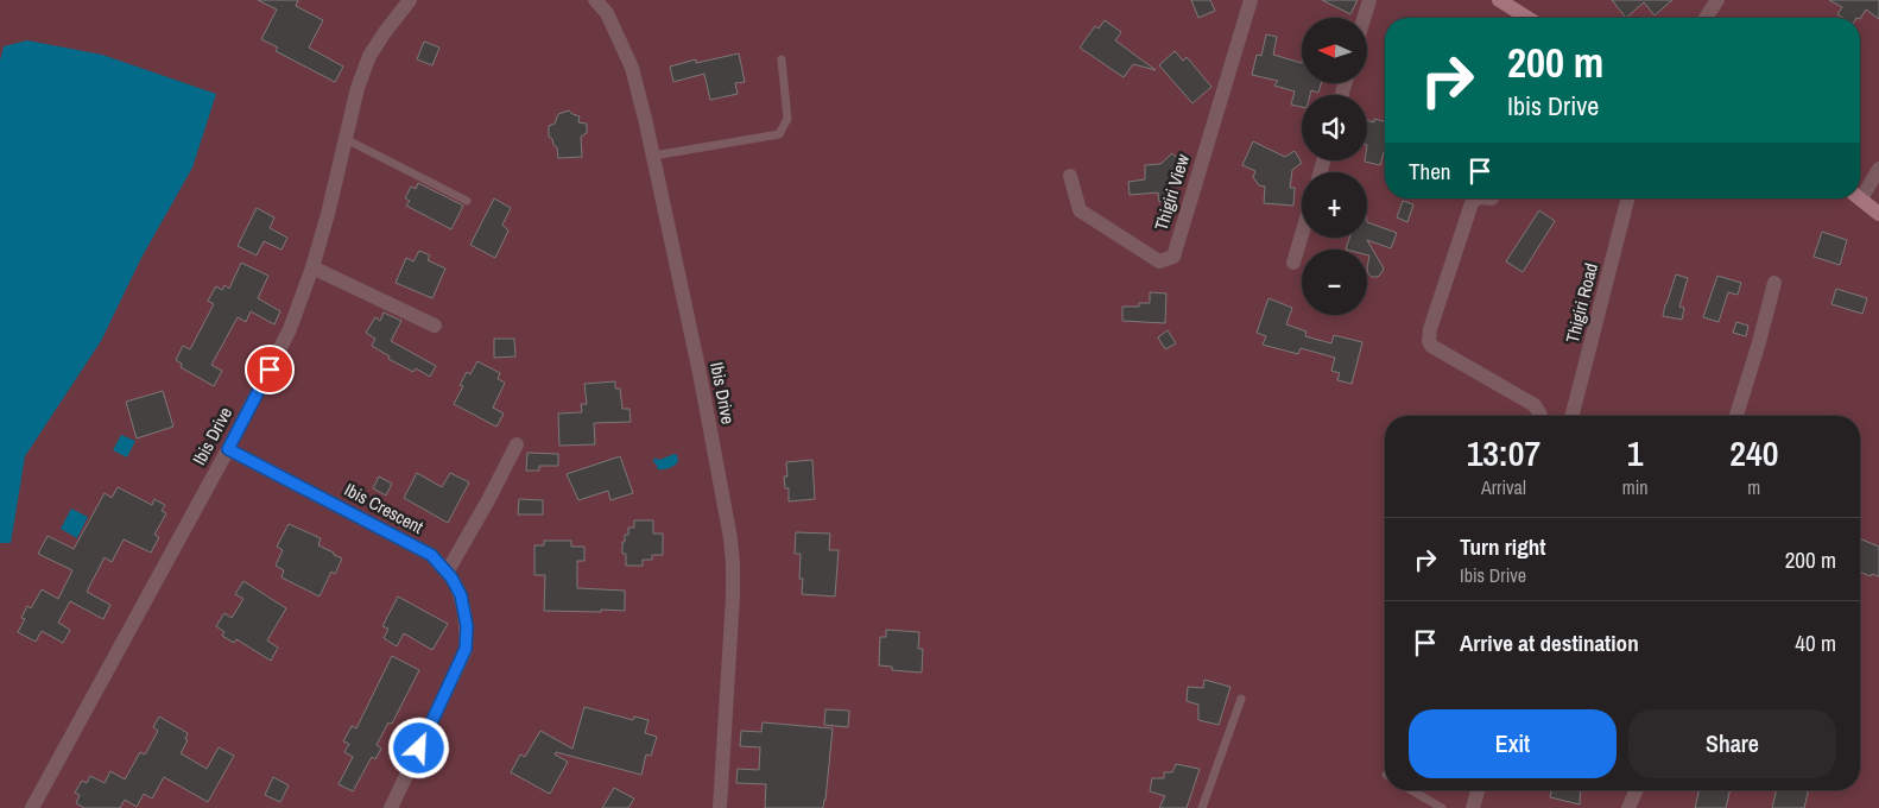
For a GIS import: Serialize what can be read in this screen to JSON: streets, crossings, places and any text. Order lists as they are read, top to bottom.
{
  "streets": {
    "street": [
      "Thigiri View",
      "Thigiri Road",
      "Ibis Drive",
      "Ibis Crescent"
    ]
  },
  "crossings": [
    ["Ibis Drive", "Ibis Crescent"]
  ],
  "north": "left",
  "page": {
    "map_buttons": ["+", "−"],
    "turn": ["200 m", "Ibis Drive"],
    "then": "Then",
    "eta": [
      "13:07",
      "Arrival",
      "1",
      "min",
      "240",
      "m"
    ],
    "list": [
      {
        "name": "Turn right",
        "note": "Ibis Drive",
        "value": "200 m"
      },
      {
        "name": "Arrive at destination",
        "value": "40 m"
      }
    ],
    "buttons": ["Exit", "Share"]
  }
}
